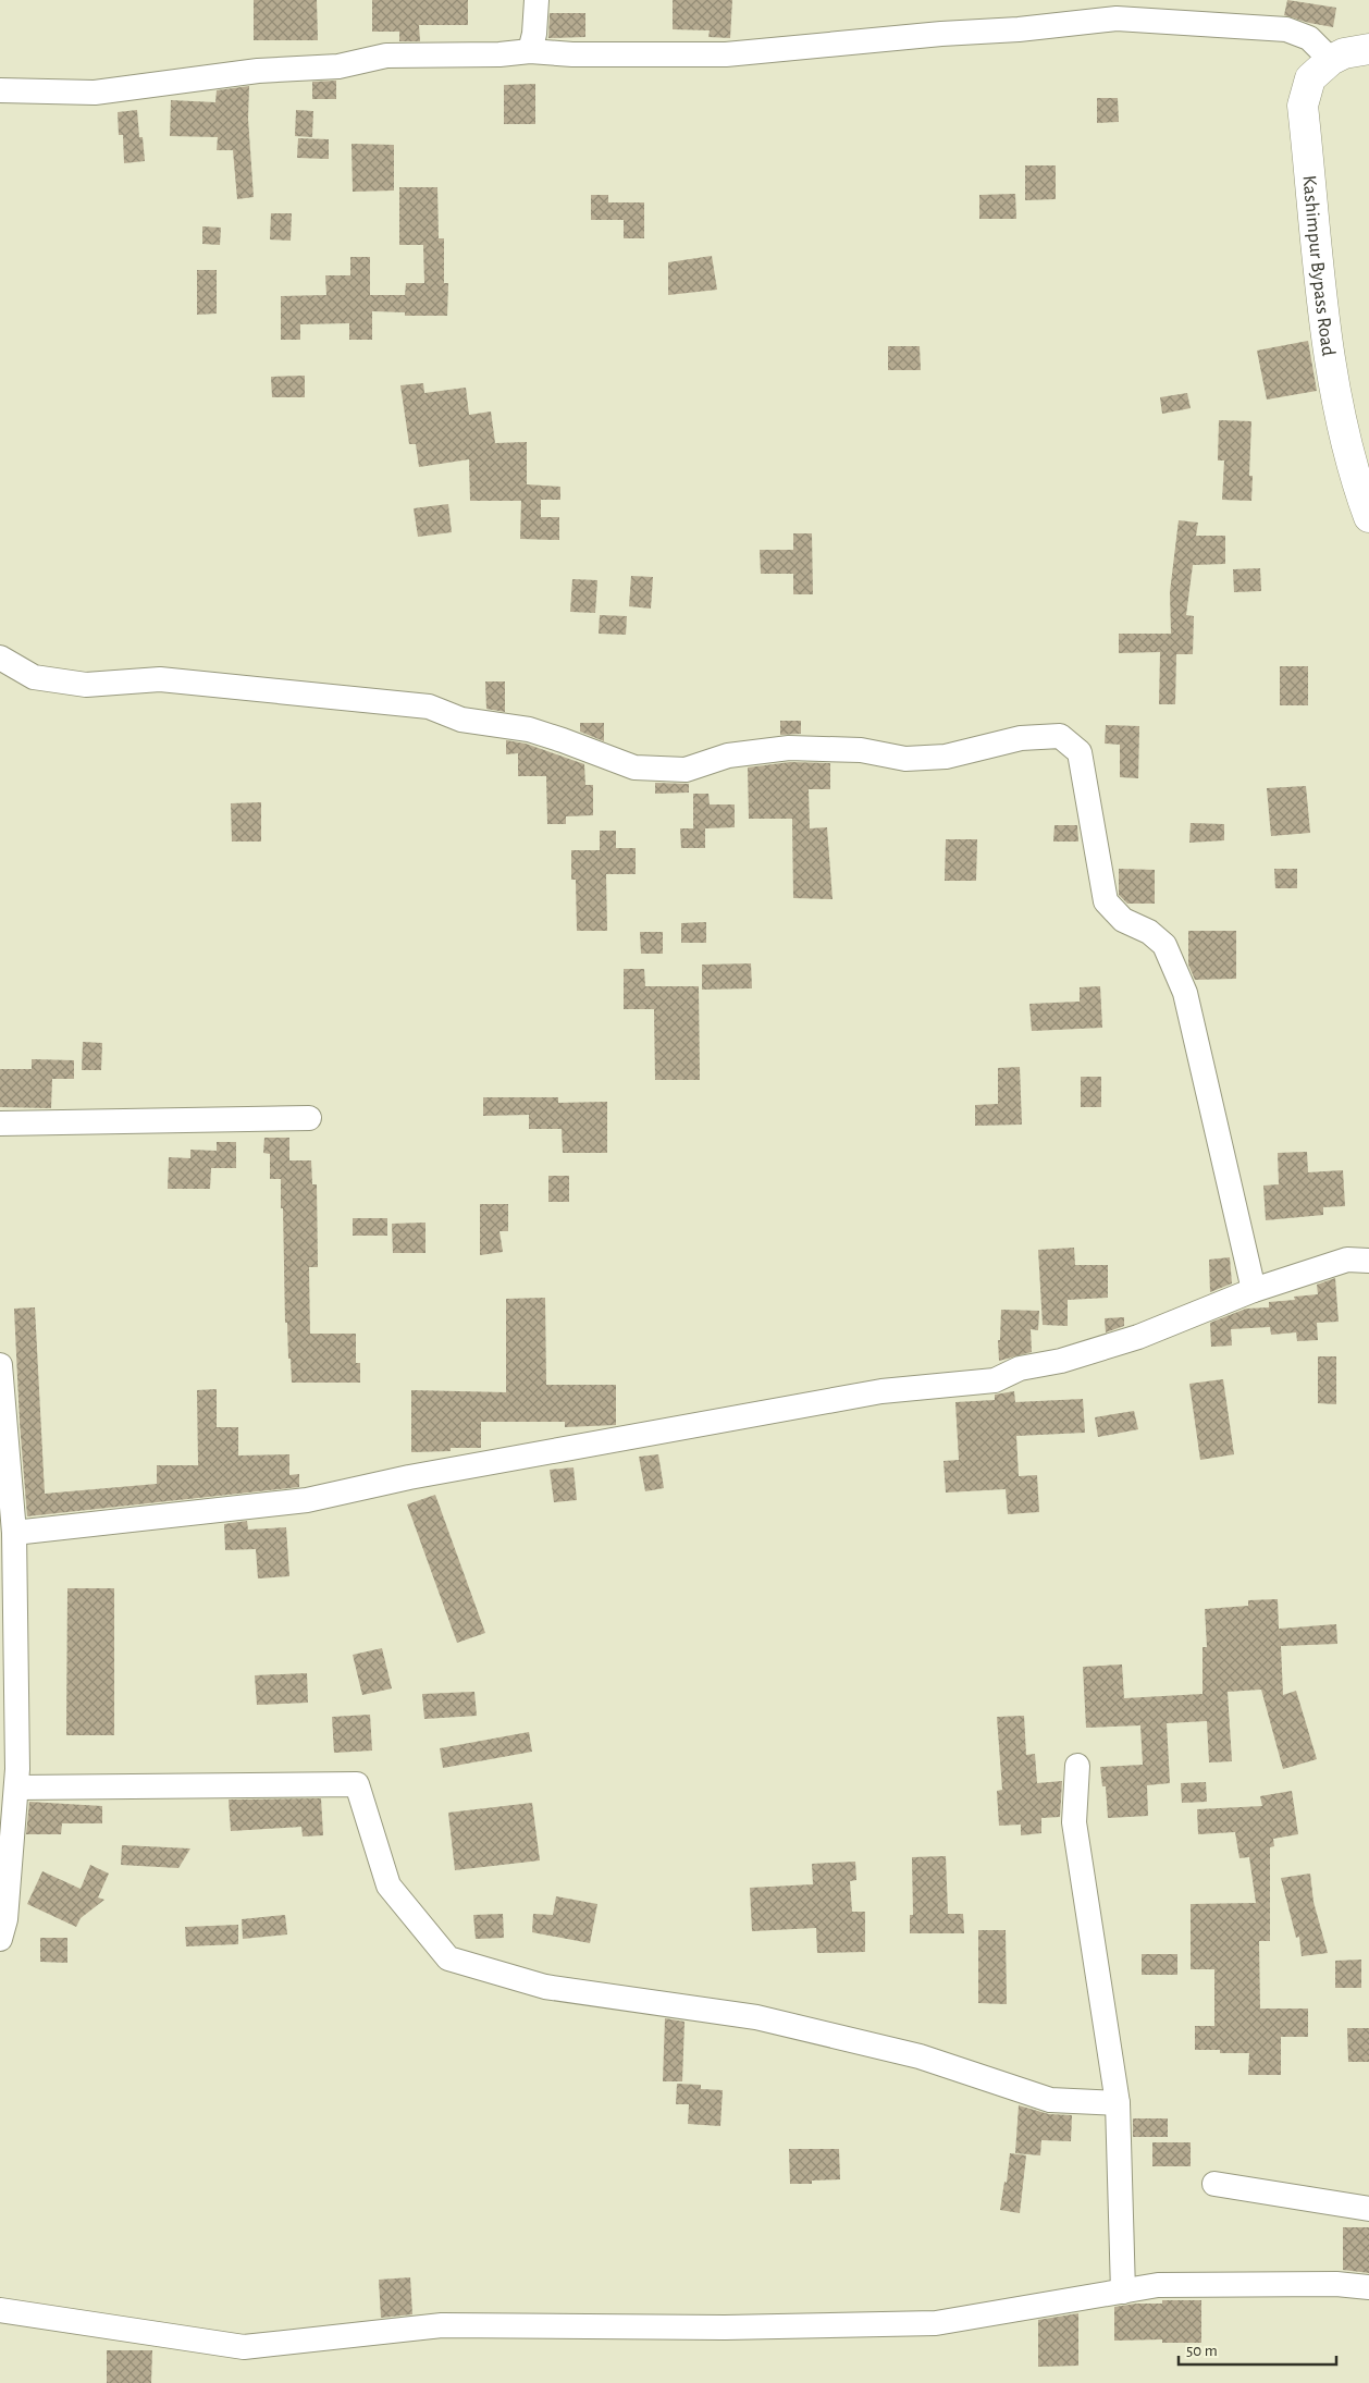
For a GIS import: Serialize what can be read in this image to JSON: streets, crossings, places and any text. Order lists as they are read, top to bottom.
{
  "streets": {
    "main road": ["Kashimpur Bypass Road"]
  },
  "scale_bar": "50 m"
}
